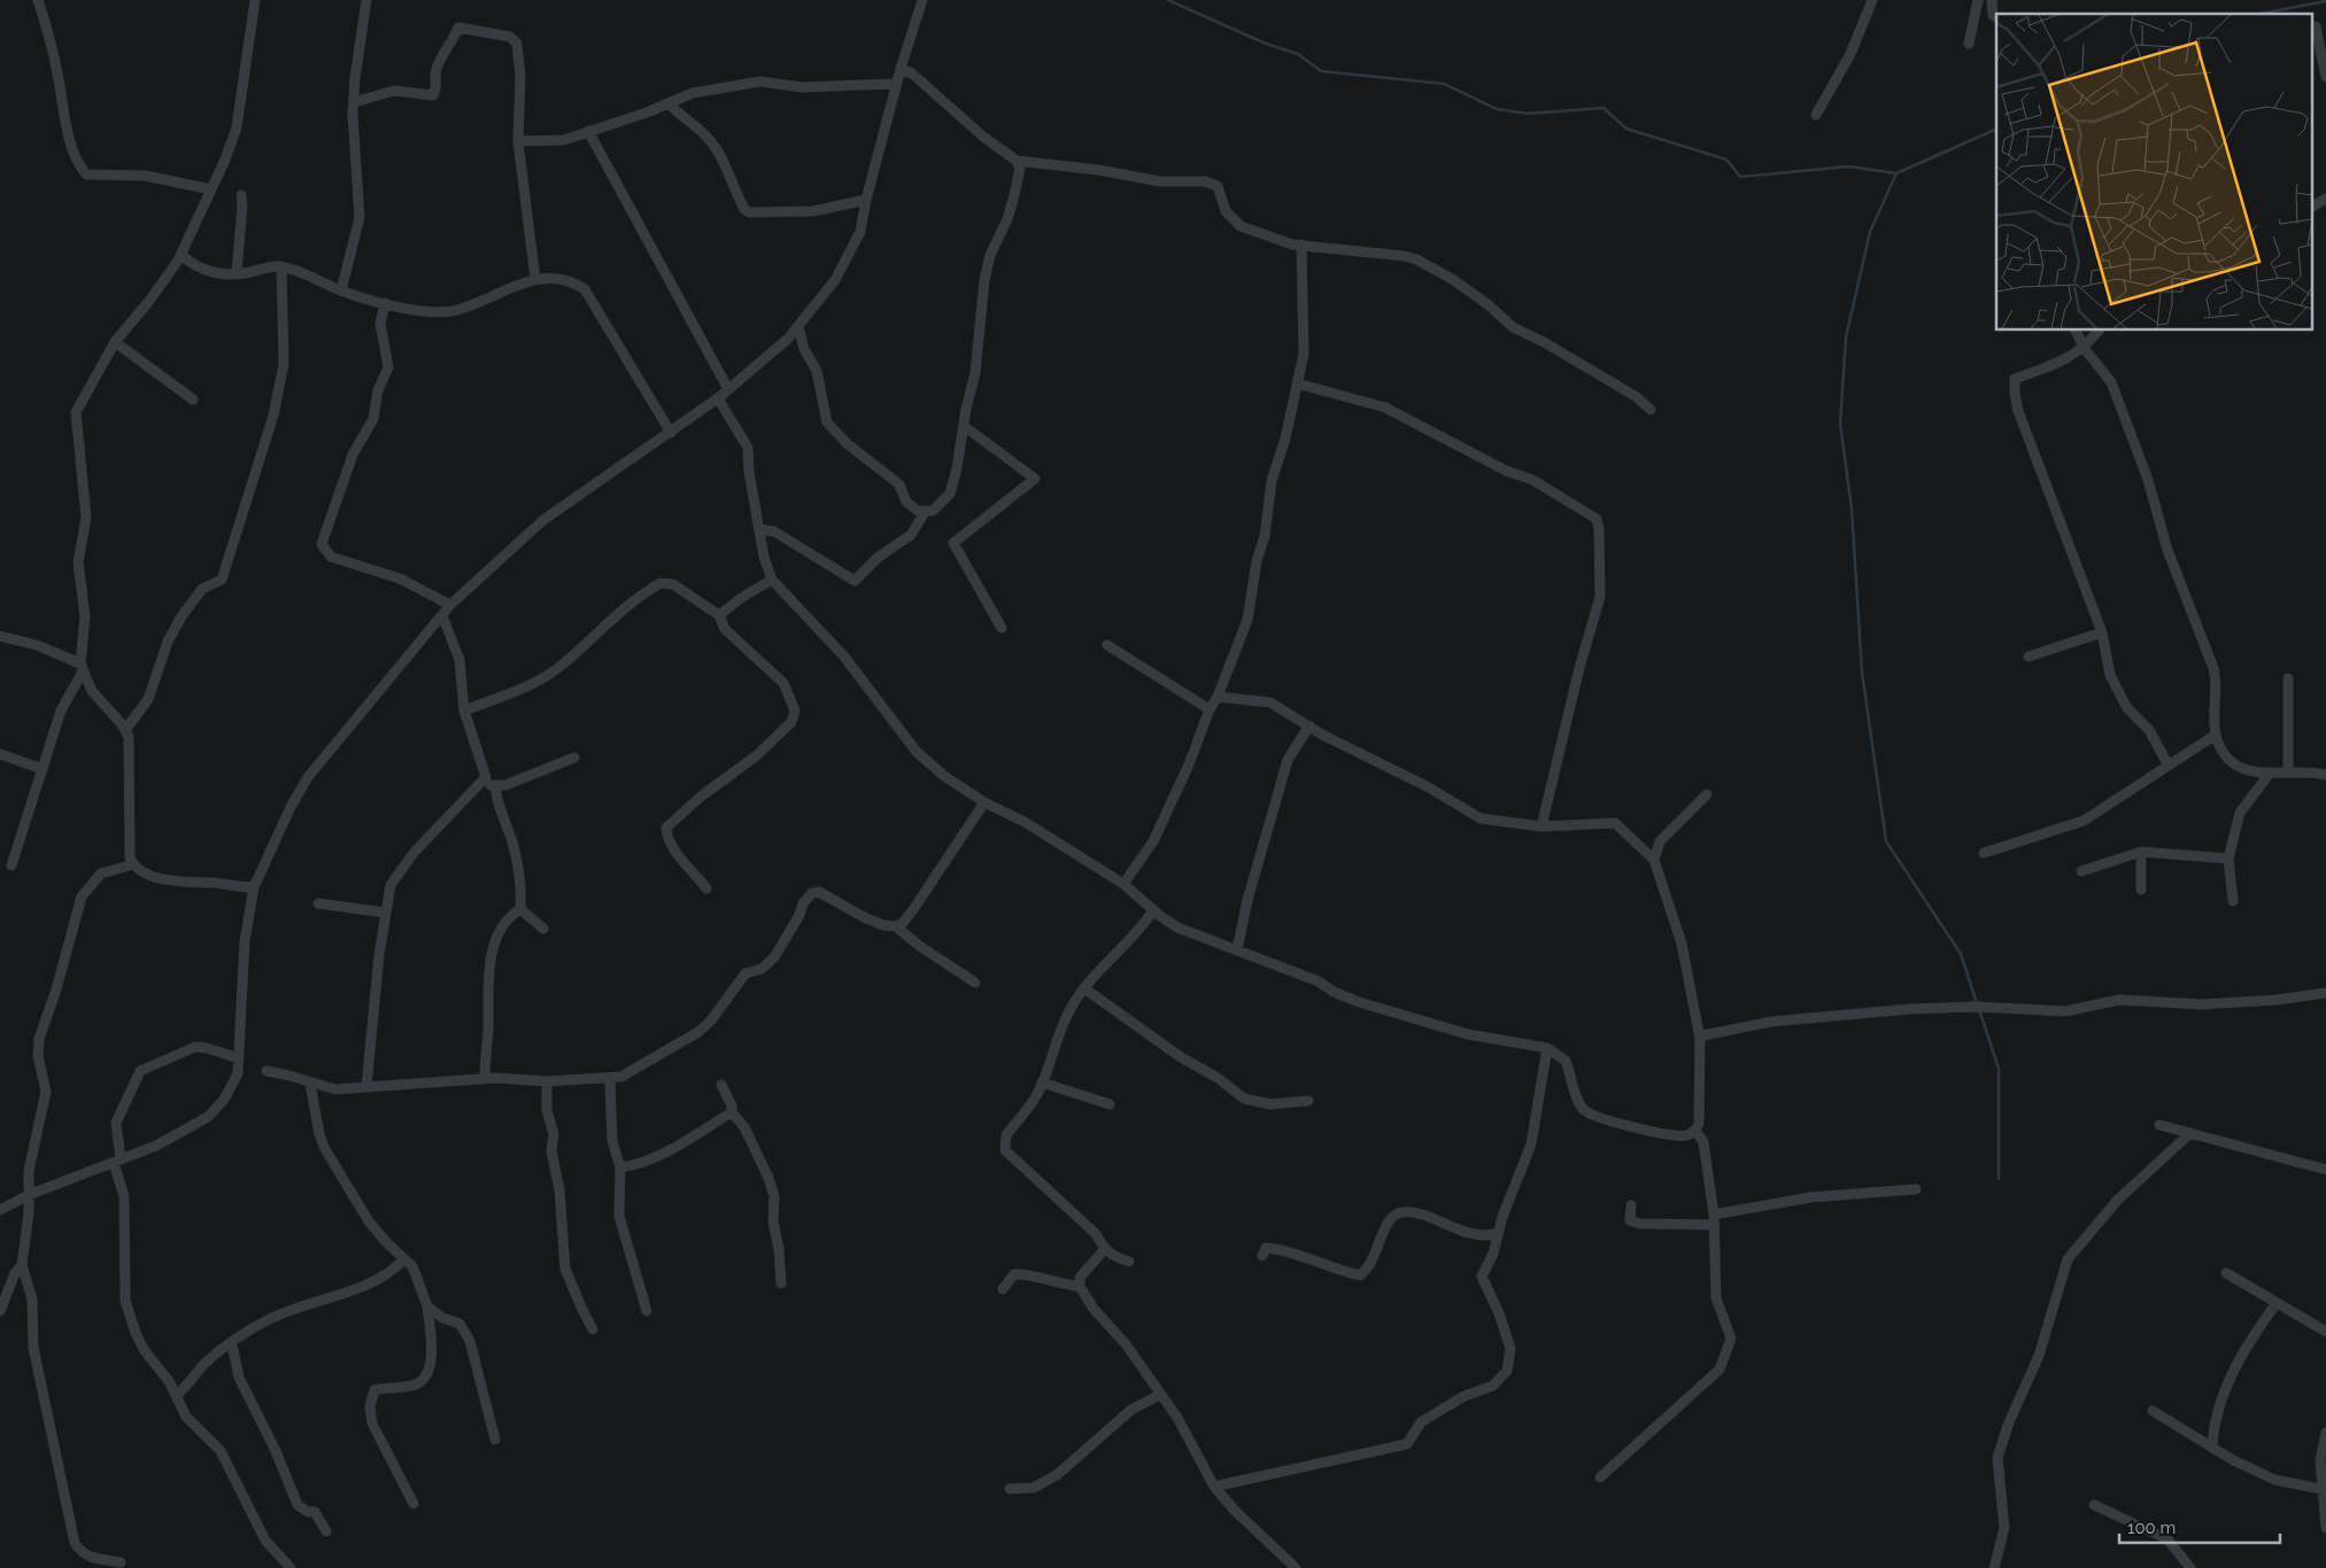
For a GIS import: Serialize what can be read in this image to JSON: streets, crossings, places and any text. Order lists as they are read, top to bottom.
{
  "scale_bar": "100 m"
}
